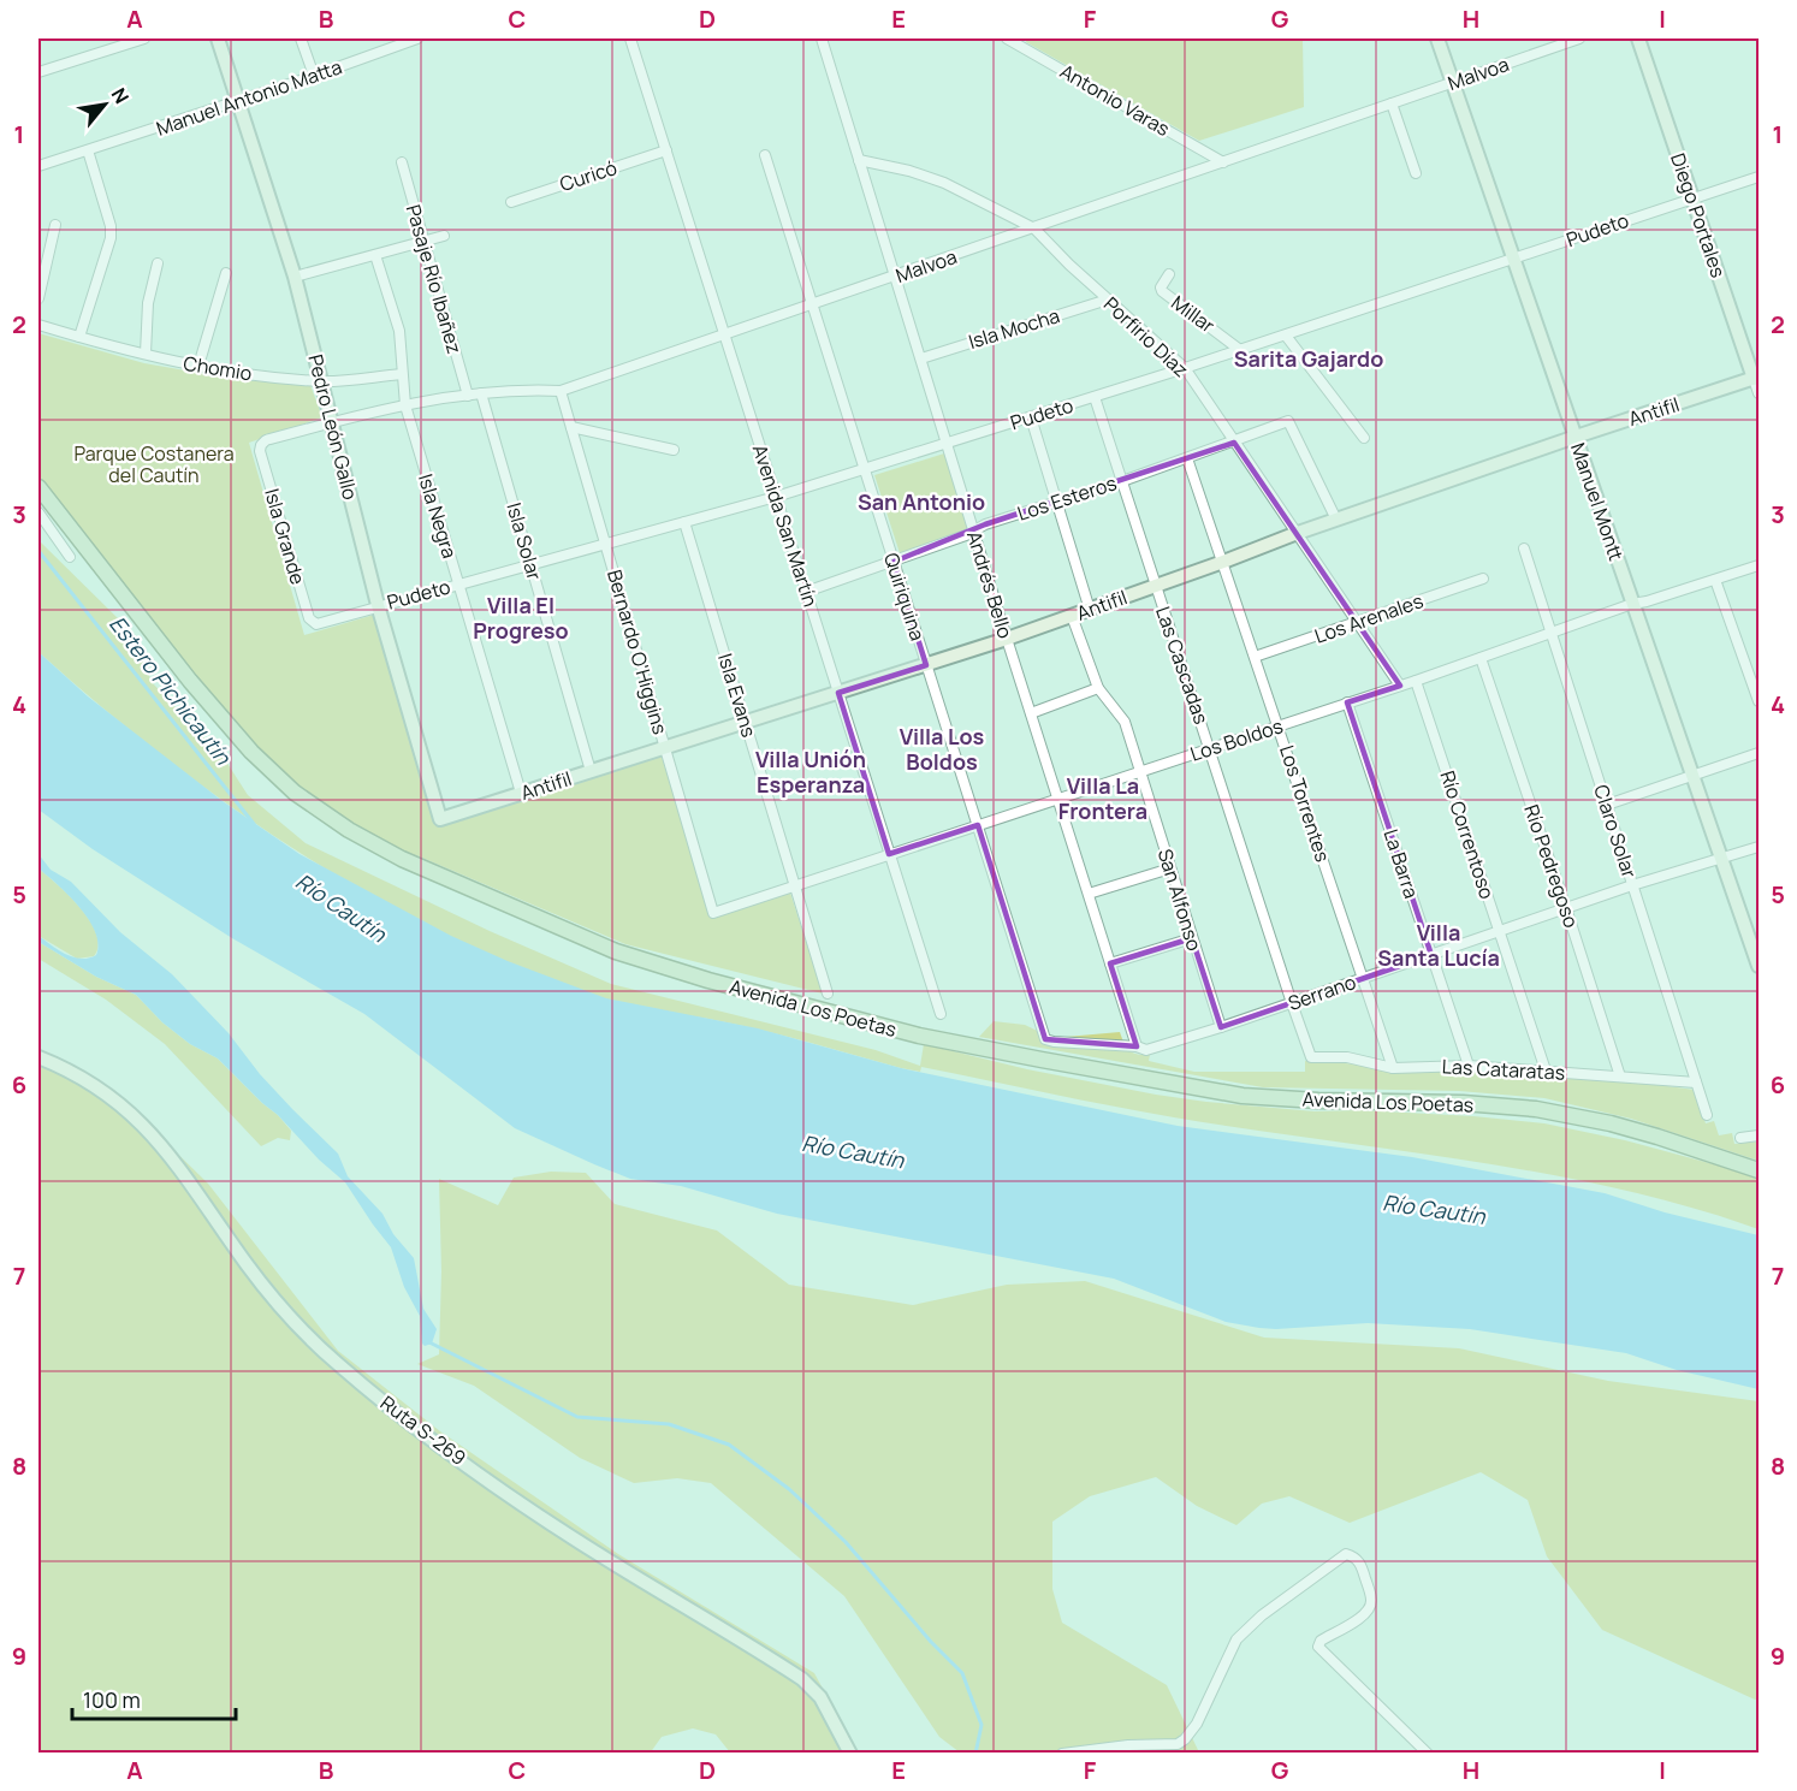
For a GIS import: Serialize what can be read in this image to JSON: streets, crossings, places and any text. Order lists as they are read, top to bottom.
{
  "streets": {
    "main road": ["Avenida Los Poetas"],
    "street": [
      "Malvoa",
      "Manuel Antonio Matta",
      "Antonio Varas",
      "Curicó",
      "Diego Portales",
      "Pudeto",
      "Pasaje Río Ibañez",
      "Millar",
      "Isla Mocha",
      "Porfirio Díaz",
      "Chomio",
      "Antifil",
      "Pedro León Gallo",
      "Los Esteros",
      "Manuel Montt",
      "Isla Negra",
      "Avenida San Martín",
      "Isla Grande",
      "Isla Solar",
      "Andrés Bello",
      "Quiriquina",
      "Los Arenales",
      "Bernardo O'Higgins",
      "Las Cascadas",
      "Isla Evans",
      "Los Boldos",
      "Los Torrentes",
      "Claro Solar",
      "Río Correntoso",
      "La Barra",
      "Río Pedregoso",
      "San Alfonso",
      "Serrano",
      "Las Cataratas",
      "Ruta S-269"
    ]
  },
  "crossings": [
    ["Malvoa", "Antonio Varas"],
    ["Malvoa", "Pasaje Río Ibañez"],
    ["Malvoa", "Porfirio Díaz"],
    ["Malvoa", "Pedro León Gallo"],
    ["Malvoa", "Manuel Montt"],
    ["Malvoa", "Isla Negra"],
    ["Malvoa", "Avenida San Martín"],
    ["Malvoa", "Isla Grande"],
    ["Malvoa", "Isla Solar"],
    ["Malvoa", "Andrés Bello"],
    ["Malvoa", "Quiriquina"],
    ["Malvoa", "Bernardo O'Higgins"],
    ["Manuel Antonio Matta", "Pedro León Gallo"],
    ["Curicó", "Avenida San Martín"],
    ["Diego Portales", "Pudeto"],
    ["Diego Portales", "Antifil"],
    ["Pudeto", "Millar"],
    ["Pudeto", "Porfirio Díaz"],
    ["Pudeto", "Pedro León Gallo"],
    ["Pudeto", "Manuel Montt"],
    ["Pudeto", "Isla Negra"],
    ["Pudeto", "Avenida San Martín"],
    ["Pudeto", "Isla Grande"],
    ["Pudeto", "Isla Solar"],
    ["Pudeto", "Andrés Bello"],
    ["Pudeto", "Quiriquina"],
    ["Pudeto", "Bernardo O'Higgins"],
    ["Pudeto", "Las Cascadas"],
    ["Pudeto", "Isla Evans"],
    ["Isla Mocha", "Porfirio Díaz"],
    ["Isla Mocha", "Andrés Bello"],
    ["Porfirio Díaz", "Antifil"],
    ["Porfirio Díaz", "Los Esteros"],
    ["Porfirio Díaz", "Andrés Bello"],
    ["Porfirio Díaz", "Los Arenales"],
    ["Porfirio Díaz", "Los Boldos"],
    ["Chomio", "Pedro León Gallo"],
    ["Chomio", "Isla Negra"],
    ["Antifil", "Pedro León Gallo"],
    ["Antifil", "Los Esteros"],
    ["Antifil", "Manuel Montt"],
    ["Antifil", "Isla Negra"],
    ["Antifil", "Avenida San Martín"],
    ["Antifil", "Isla Solar"],
    ["Antifil", "Andrés Bello"],
    ["Antifil", "Quiriquina"],
    ["Antifil", "Bernardo O'Higgins"],
    ["Antifil", "Las Cascadas"],
    ["Antifil", "Isla Evans"],
    ["Antifil", "Los Torrentes"],
    ["Antifil", "San Alfonso"],
    ["Los Esteros", "Avenida San Martín"],
    ["Los Esteros", "Andrés Bello"],
    ["Los Esteros", "Quiriquina"],
    ["Los Esteros", "Las Cascadas"],
    ["Los Esteros", "Los Torrentes"],
    ["Manuel Montt", "Los Boldos"],
    ["Manuel Montt", "Serrano"],
    ["Avenida San Martín", "Los Boldos"],
    ["Andrés Bello", "Los Boldos"],
    ["Andrés Bello", "Serrano"],
    ["Quiriquina", "Los Boldos"],
    ["Quiriquina", "Serrano"],
    ["Los Arenales", "Los Torrentes"],
    ["Bernardo O'Higgins", "Los Boldos"],
    ["Las Cascadas", "Los Boldos"],
    ["Las Cascadas", "Serrano"],
    ["Las Cascadas", "Las Cataratas"],
    ["Isla Evans", "Los Boldos"],
    ["Los Boldos", "Los Torrentes"],
    ["Los Boldos", "Claro Solar"],
    ["Los Boldos", "Río Correntoso"],
    ["Los Boldos", "La Barra"],
    ["Los Boldos", "Río Pedregoso"],
    ["Los Boldos", "San Alfonso"],
    ["Los Torrentes", "Serrano"],
    ["Los Torrentes", "Las Cataratas"],
    ["Claro Solar", "Serrano"],
    ["Claro Solar", "Las Cataratas"],
    ["Río Correntoso", "Serrano"],
    ["Río Correntoso", "Las Cataratas"],
    ["La Barra", "Serrano"],
    ["La Barra", "Las Cataratas"],
    ["Río Pedregoso", "Serrano"],
    ["Río Pedregoso", "Las Cataratas"],
    ["San Alfonso", "Serrano"]
  ],
  "districts": [
    "Sarita Gajardo",
    "San Antonio",
    "Villa El Progreso",
    "Villa Los Boldos",
    "Villa Unión Esperanza",
    "Villa La Frontera",
    "Villa Santa Lucía"
  ],
  "water": ["Estero Pichicautín", "Río Cautín"],
  "parks": ["Parque Costanera del Cautín"],
  "scale_bar": "100 m",
  "north": "top right",
  "grid": {
    "columns": [
      "A",
      "B",
      "C",
      "D",
      "E",
      "F",
      "G",
      "H",
      "I"
    ],
    "rows": [
      "1",
      "2",
      "3",
      "4",
      "5",
      "6",
      "7",
      "8",
      "9"
    ]
  }
}
